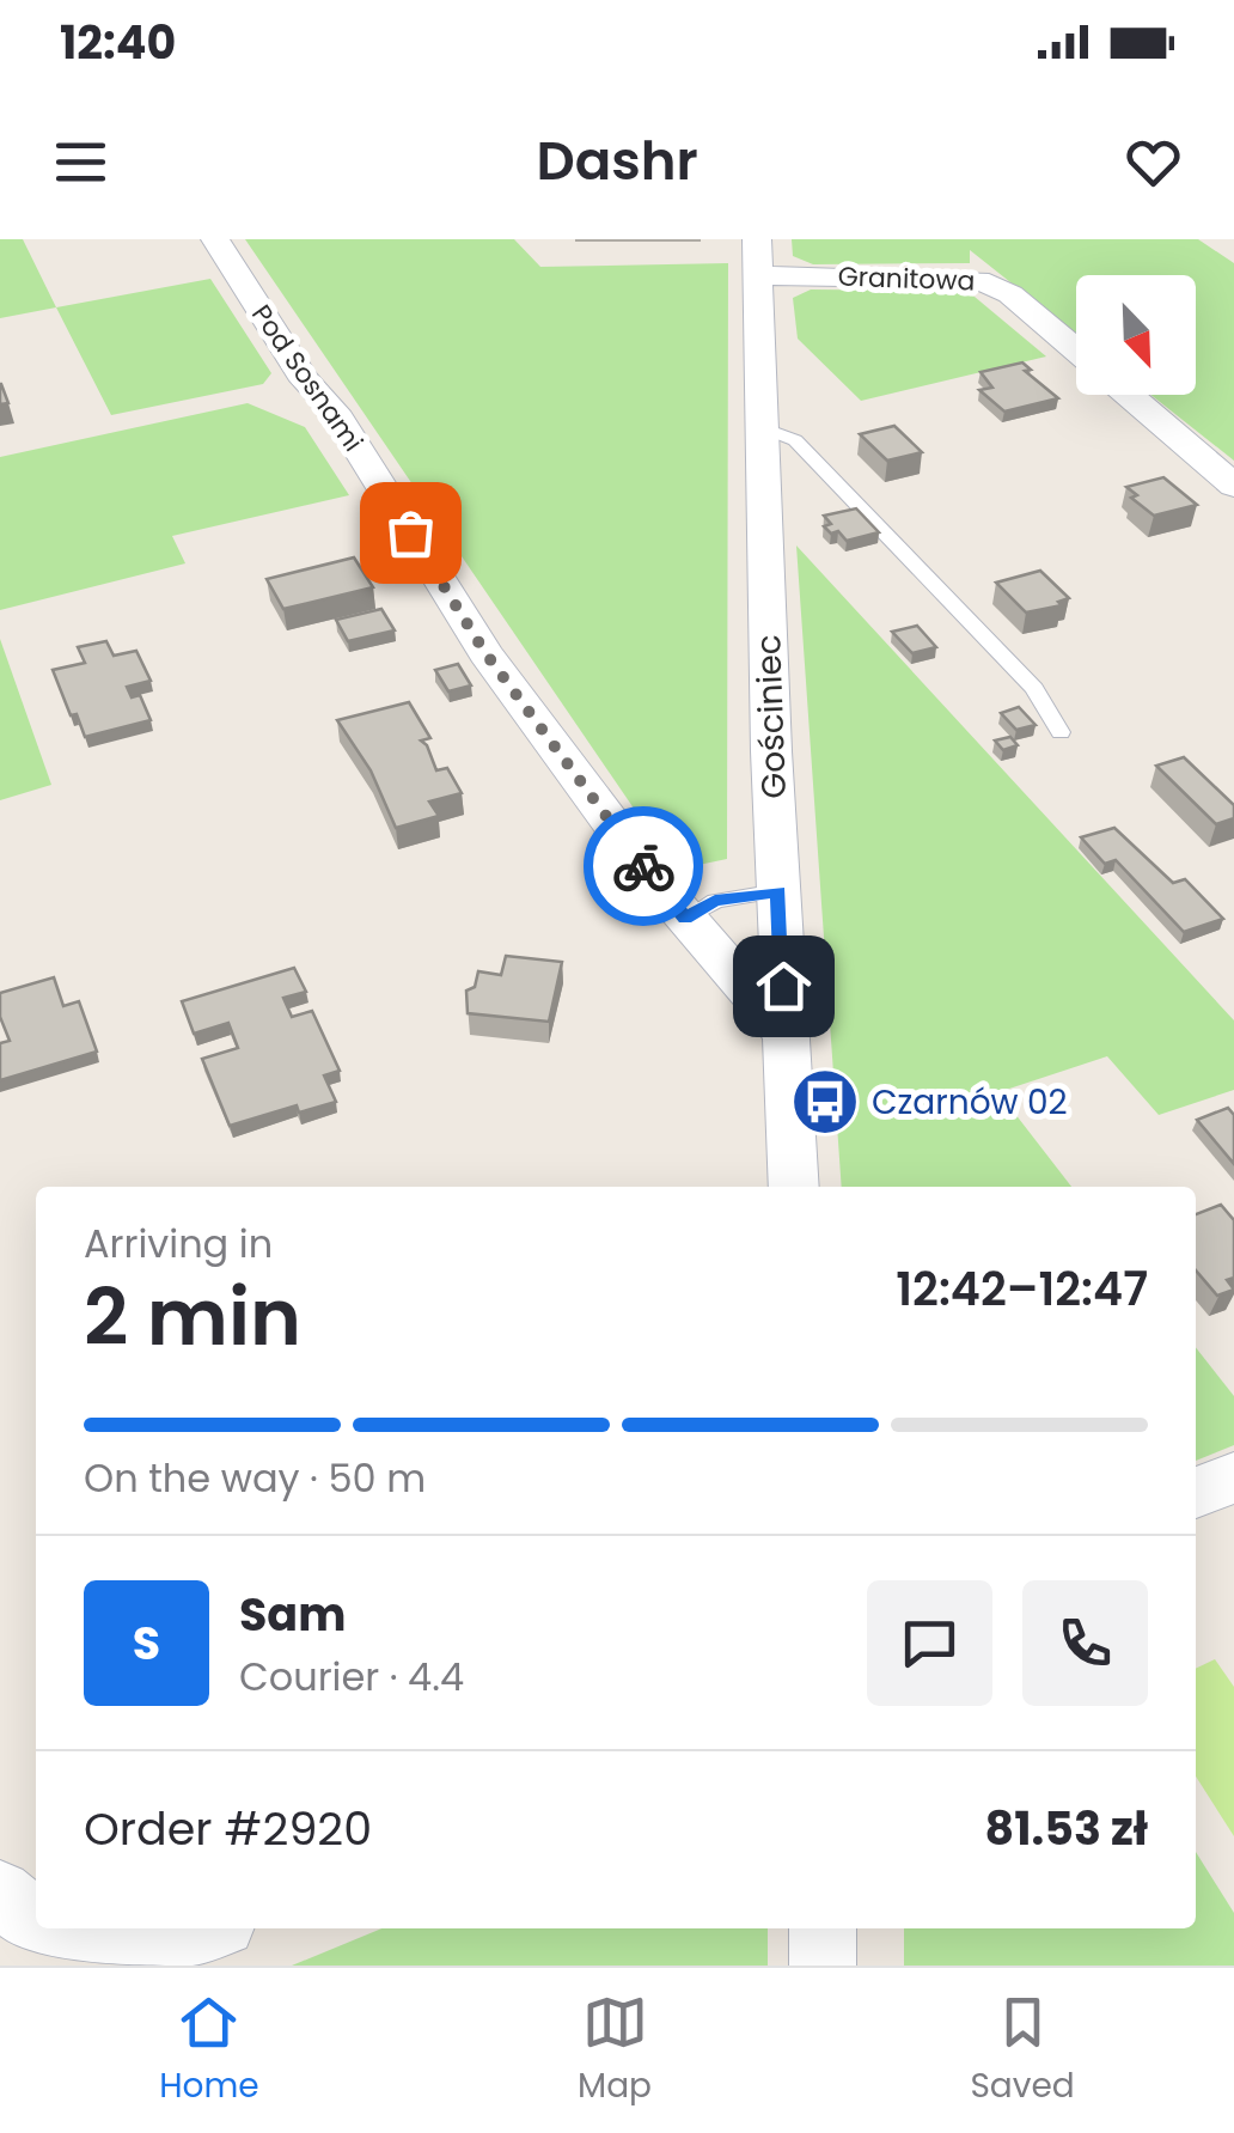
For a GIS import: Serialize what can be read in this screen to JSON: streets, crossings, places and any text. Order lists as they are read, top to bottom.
{
  "streets": {
    "street": ["Granitowa", "Pod Sosnami", "Gościniec"]
  },
  "crossings": [
    ["Granitowa", "Gościniec"],
    ["Pod Sosnami", "Gościniec"]
  ],
  "places": {
    "bus stop": ["Czarnów 02"]
  },
  "north": "bottom right",
  "page": {
    "status": "12:40",
    "header": "Dashr",
    "heading": ["2 min", "Arriving in", "12:42–12:47"],
    "panel": [
      "Sam",
      "Courier · 4.4",
      "Order #2920",
      "81.53 zł"
    ],
    "bar": "On the way · 50 m",
    "round": "S",
    "tabs": ["Home", "Map", "Saved"]
  }
}
